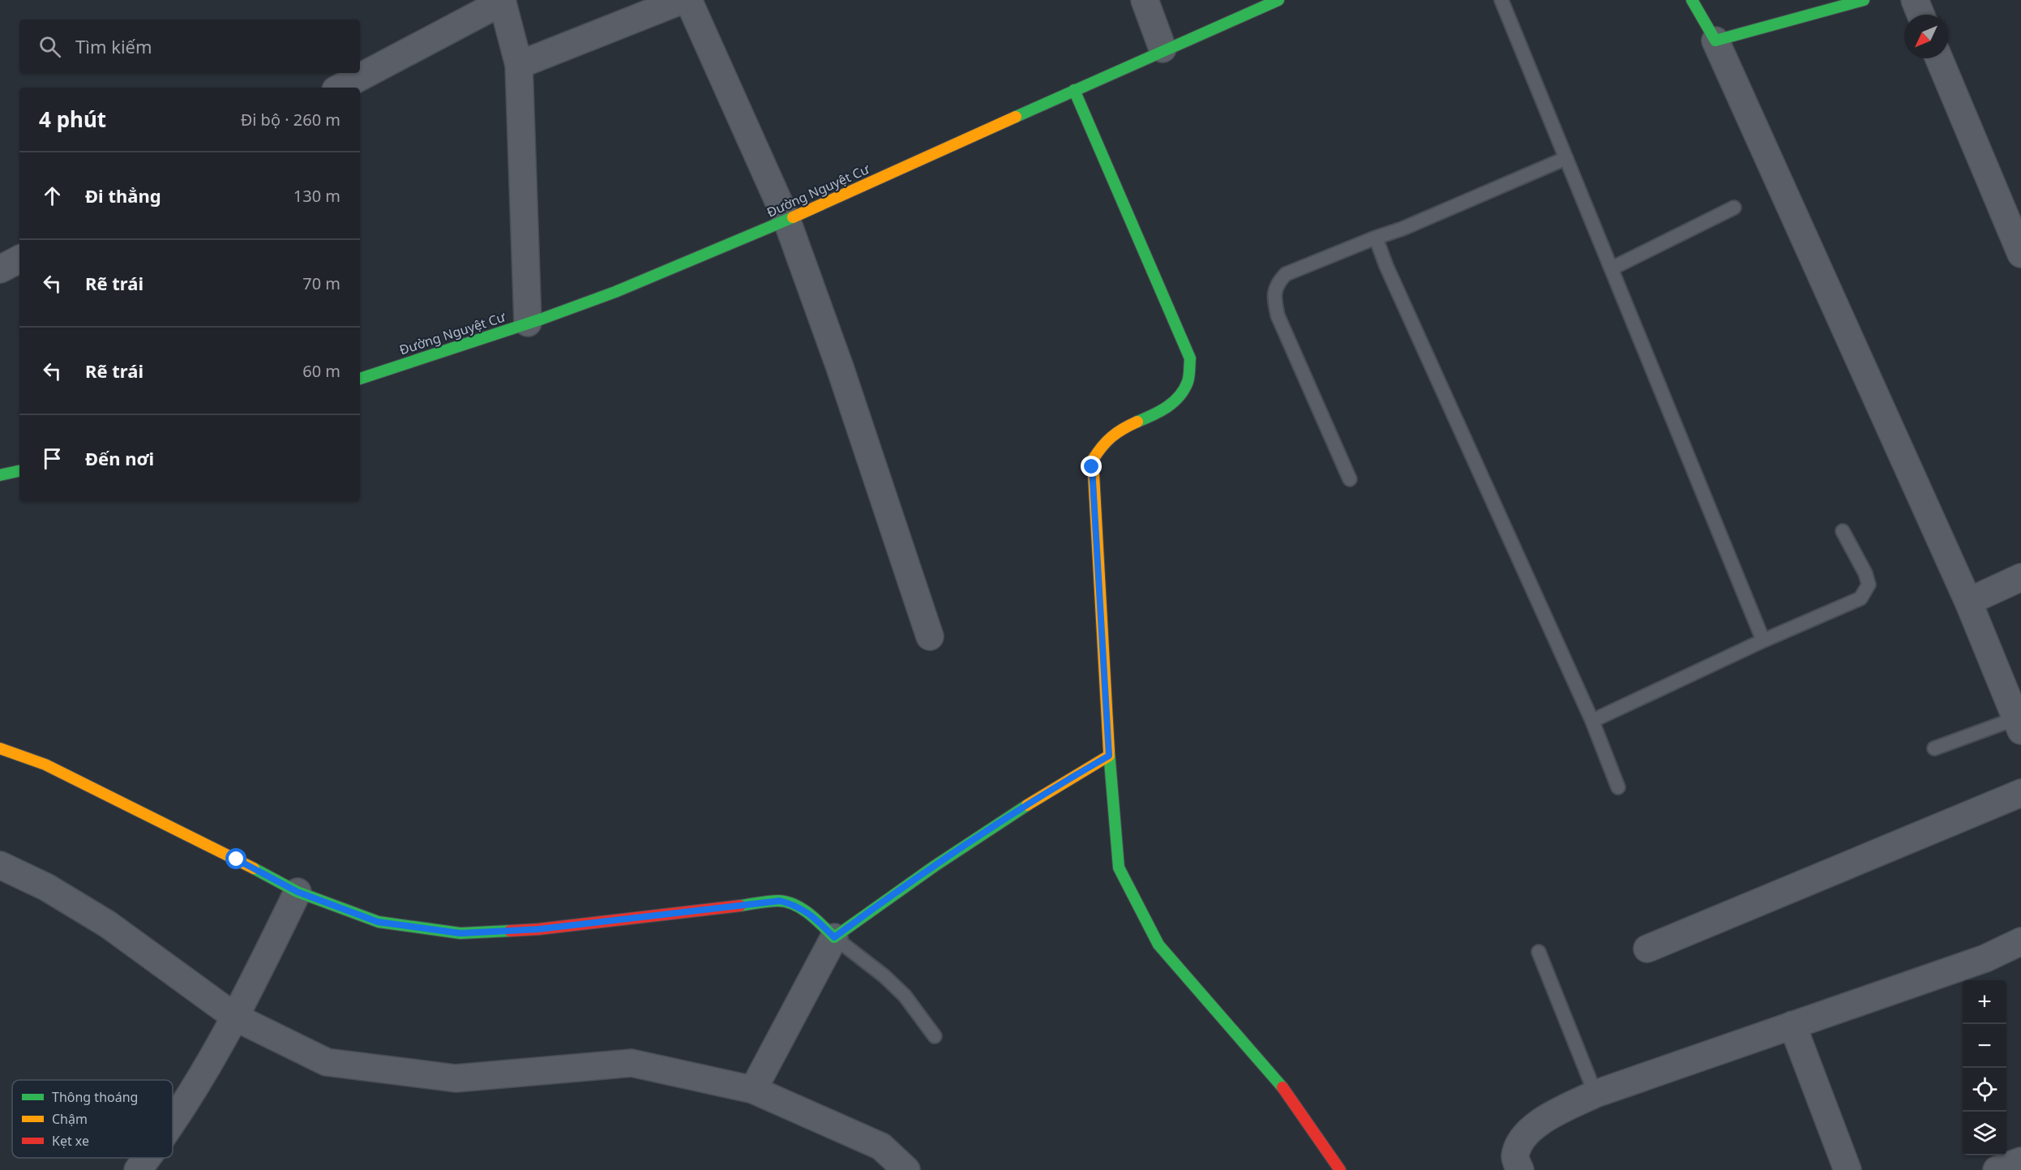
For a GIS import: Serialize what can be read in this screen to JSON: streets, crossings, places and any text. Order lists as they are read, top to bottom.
{
  "streets": {
    "main road": ["Đường Nguyệt Cư"]
  },
  "legend": ["Thông thoáng", "Chậm", "Kẹt xe"],
  "north": "bottom left",
  "page": {
    "search": "Tìm kiếm",
    "heading": ["4 phút", "Đi bộ · 260 m"],
    "list": [
      ["Đi thẳng", "130 m"],
      ["Rẽ trái", "70 m"],
      ["Rẽ trái", "60 m"],
      "Đến nơi"
    ],
    "map_buttons": ["+", "−"]
  }
}
